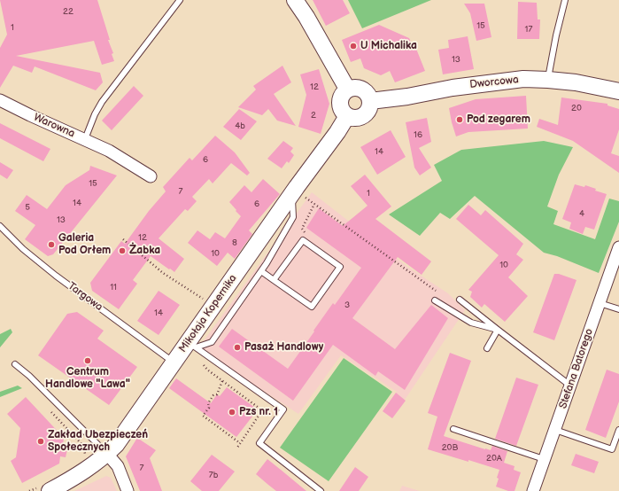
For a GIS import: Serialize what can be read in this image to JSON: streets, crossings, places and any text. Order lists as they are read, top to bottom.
{
  "streets": {
    "street": [
      "Dworcowa",
      "Warowna",
      "Mikołaja Kopernika",
      "Stefana Batorego"
    ],
    "lane": ["Targowa"]
  },
  "crossings": [
    ["Dworcowa", "Mikołaja Kopernika"],
    ["Targowa", "Mikołaja Kopernika"]
  ],
  "places": [
    "U Michalika",
    "Pod zegarem",
    "Galeria Pod Orłem",
    "Żabka",
    "Pasaż Handlowy",
    "Centrum Handlowe \"Lawa\"",
    "Pzs nr. 1",
    "Zakład Ubezpieczeń Społecznych"
  ],
  "house_numbers": [
    "22",
    "15",
    "1",
    "17",
    "13",
    "12",
    "20",
    "2",
    "4b",
    "16",
    "14",
    "6",
    "15",
    "7",
    "1",
    "14",
    "6",
    "5",
    "4",
    "13",
    "12",
    "8",
    "10",
    "10",
    "11",
    "3",
    "14",
    "20B",
    "20A",
    "7",
    "7b"
  ]
}
